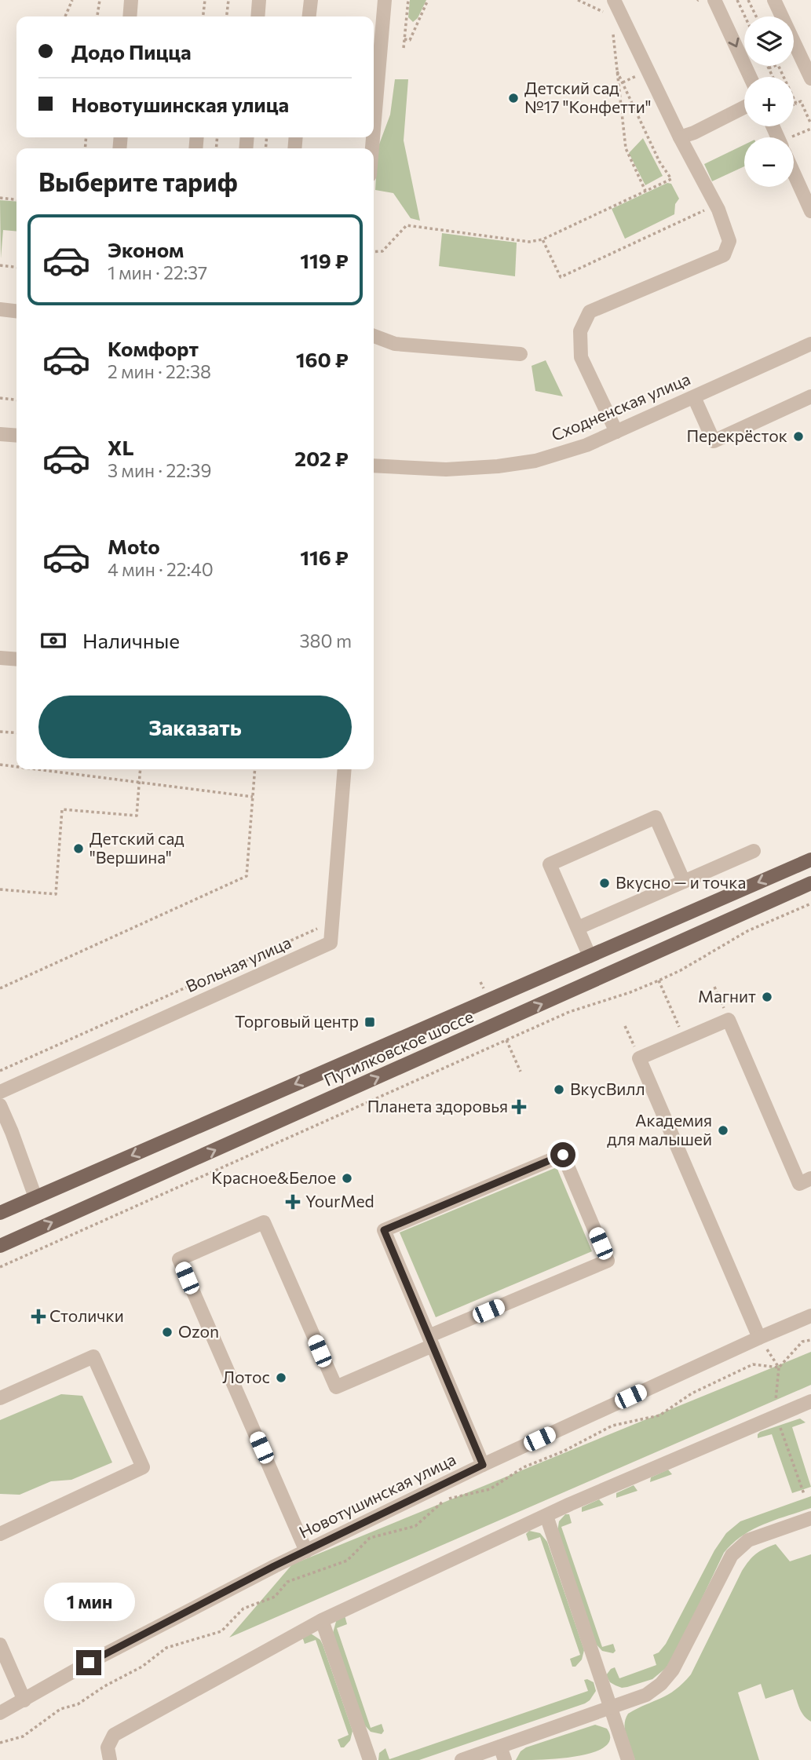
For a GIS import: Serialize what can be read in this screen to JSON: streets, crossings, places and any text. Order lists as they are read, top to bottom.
{
  "streets": {
    "main road": ["Путилковское шоссе"],
    "street": ["Сходненская улица", "Вольная улица", "Новотушинская улица"]
  },
  "places": {
    "other": [
      "Детский сад №17 \"Конфетти\"",
      "Перекрёсток",
      "Детский сад \"Вершина\"",
      "Вкусно — и точка",
      "Магнит",
      "ВкусВилл",
      "Академия для малышей",
      "Красное&Белое",
      "Ozon",
      "Лотос"
    ],
    "transit": ["Торговый центр"],
    "health": ["Планета здоровья", "YourMed", "Столички"]
  },
  "page": {
    "map_buttons": ["+", "−"],
    "banner": ["Додо Пицца", "Новотушинская улица"],
    "heading": "Выберите тариф",
    "list": [
      {
        "name": "Эконом",
        "note": "1 мин · 22:37",
        "value": "119 ₽"
      },
      {
        "name": "Комфорт",
        "note": "2 мин · 22:38",
        "value": "160 ₽"
      },
      {
        "name": "XL",
        "note": "3 мин · 22:39",
        "value": "202 ₽"
      },
      {
        "name": "Moto",
        "note": "4 мин · 22:40",
        "value": "116 ₽"
      }
    ],
    "pay": ["Наличные", "380 m"],
    "buttons": "Заказать",
    "bubble": "1 мин"
  }
}
